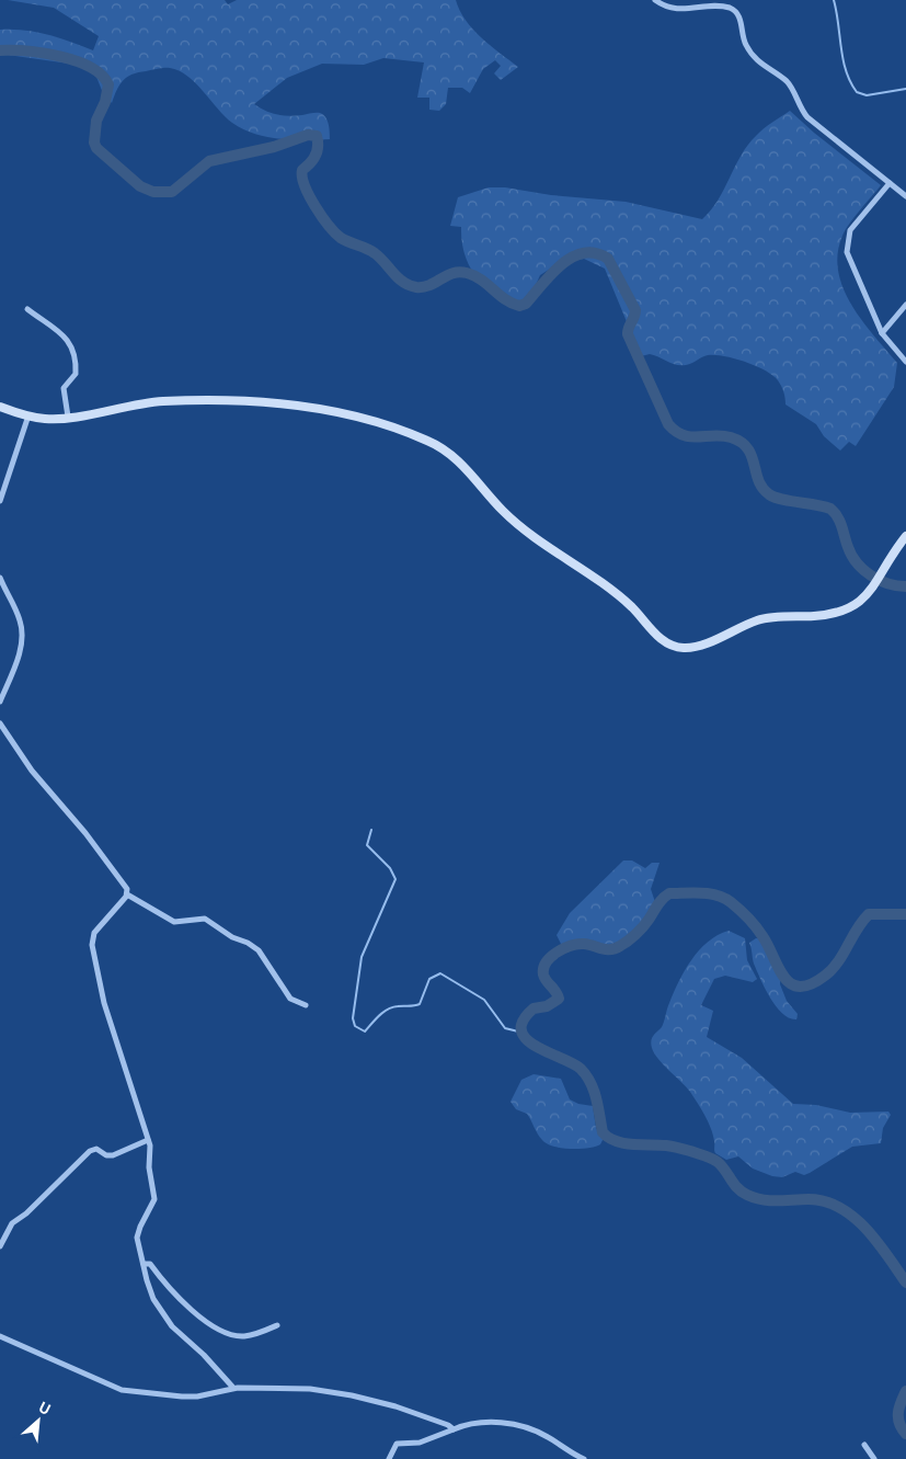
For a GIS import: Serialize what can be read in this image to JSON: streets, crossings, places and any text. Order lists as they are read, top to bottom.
{
  "north": "top right"
}
